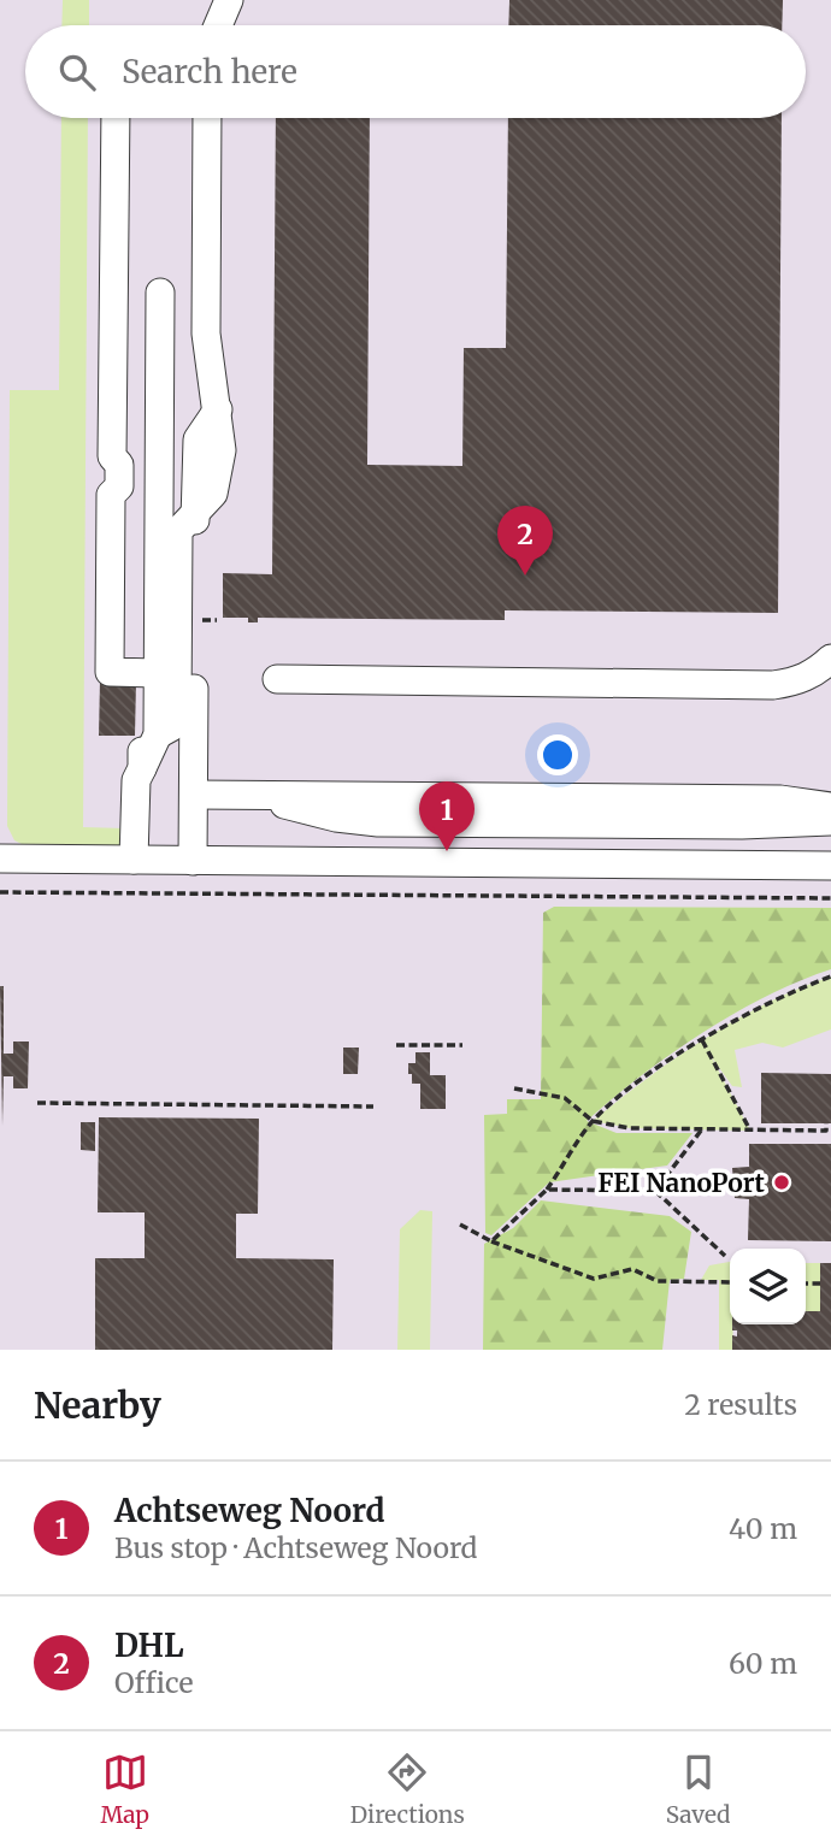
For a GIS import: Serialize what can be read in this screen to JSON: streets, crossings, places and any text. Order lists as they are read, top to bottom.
{
  "places": ["FEI NanoPort"],
  "page": {
    "search": "Search here",
    "pins": ["2", "1"],
    "heading": ["Nearby", "2 results"],
    "list": [
      {
        "mark": "1",
        "name": "Achtseweg Noord",
        "note": "Bus stop · Achtseweg Noord",
        "value": "40 m"
      },
      {
        "mark": "2",
        "name": "DHL",
        "note": "Office",
        "value": "60 m"
      }
    ],
    "nav": ["Map", "Directions", "Saved"]
  }
}
